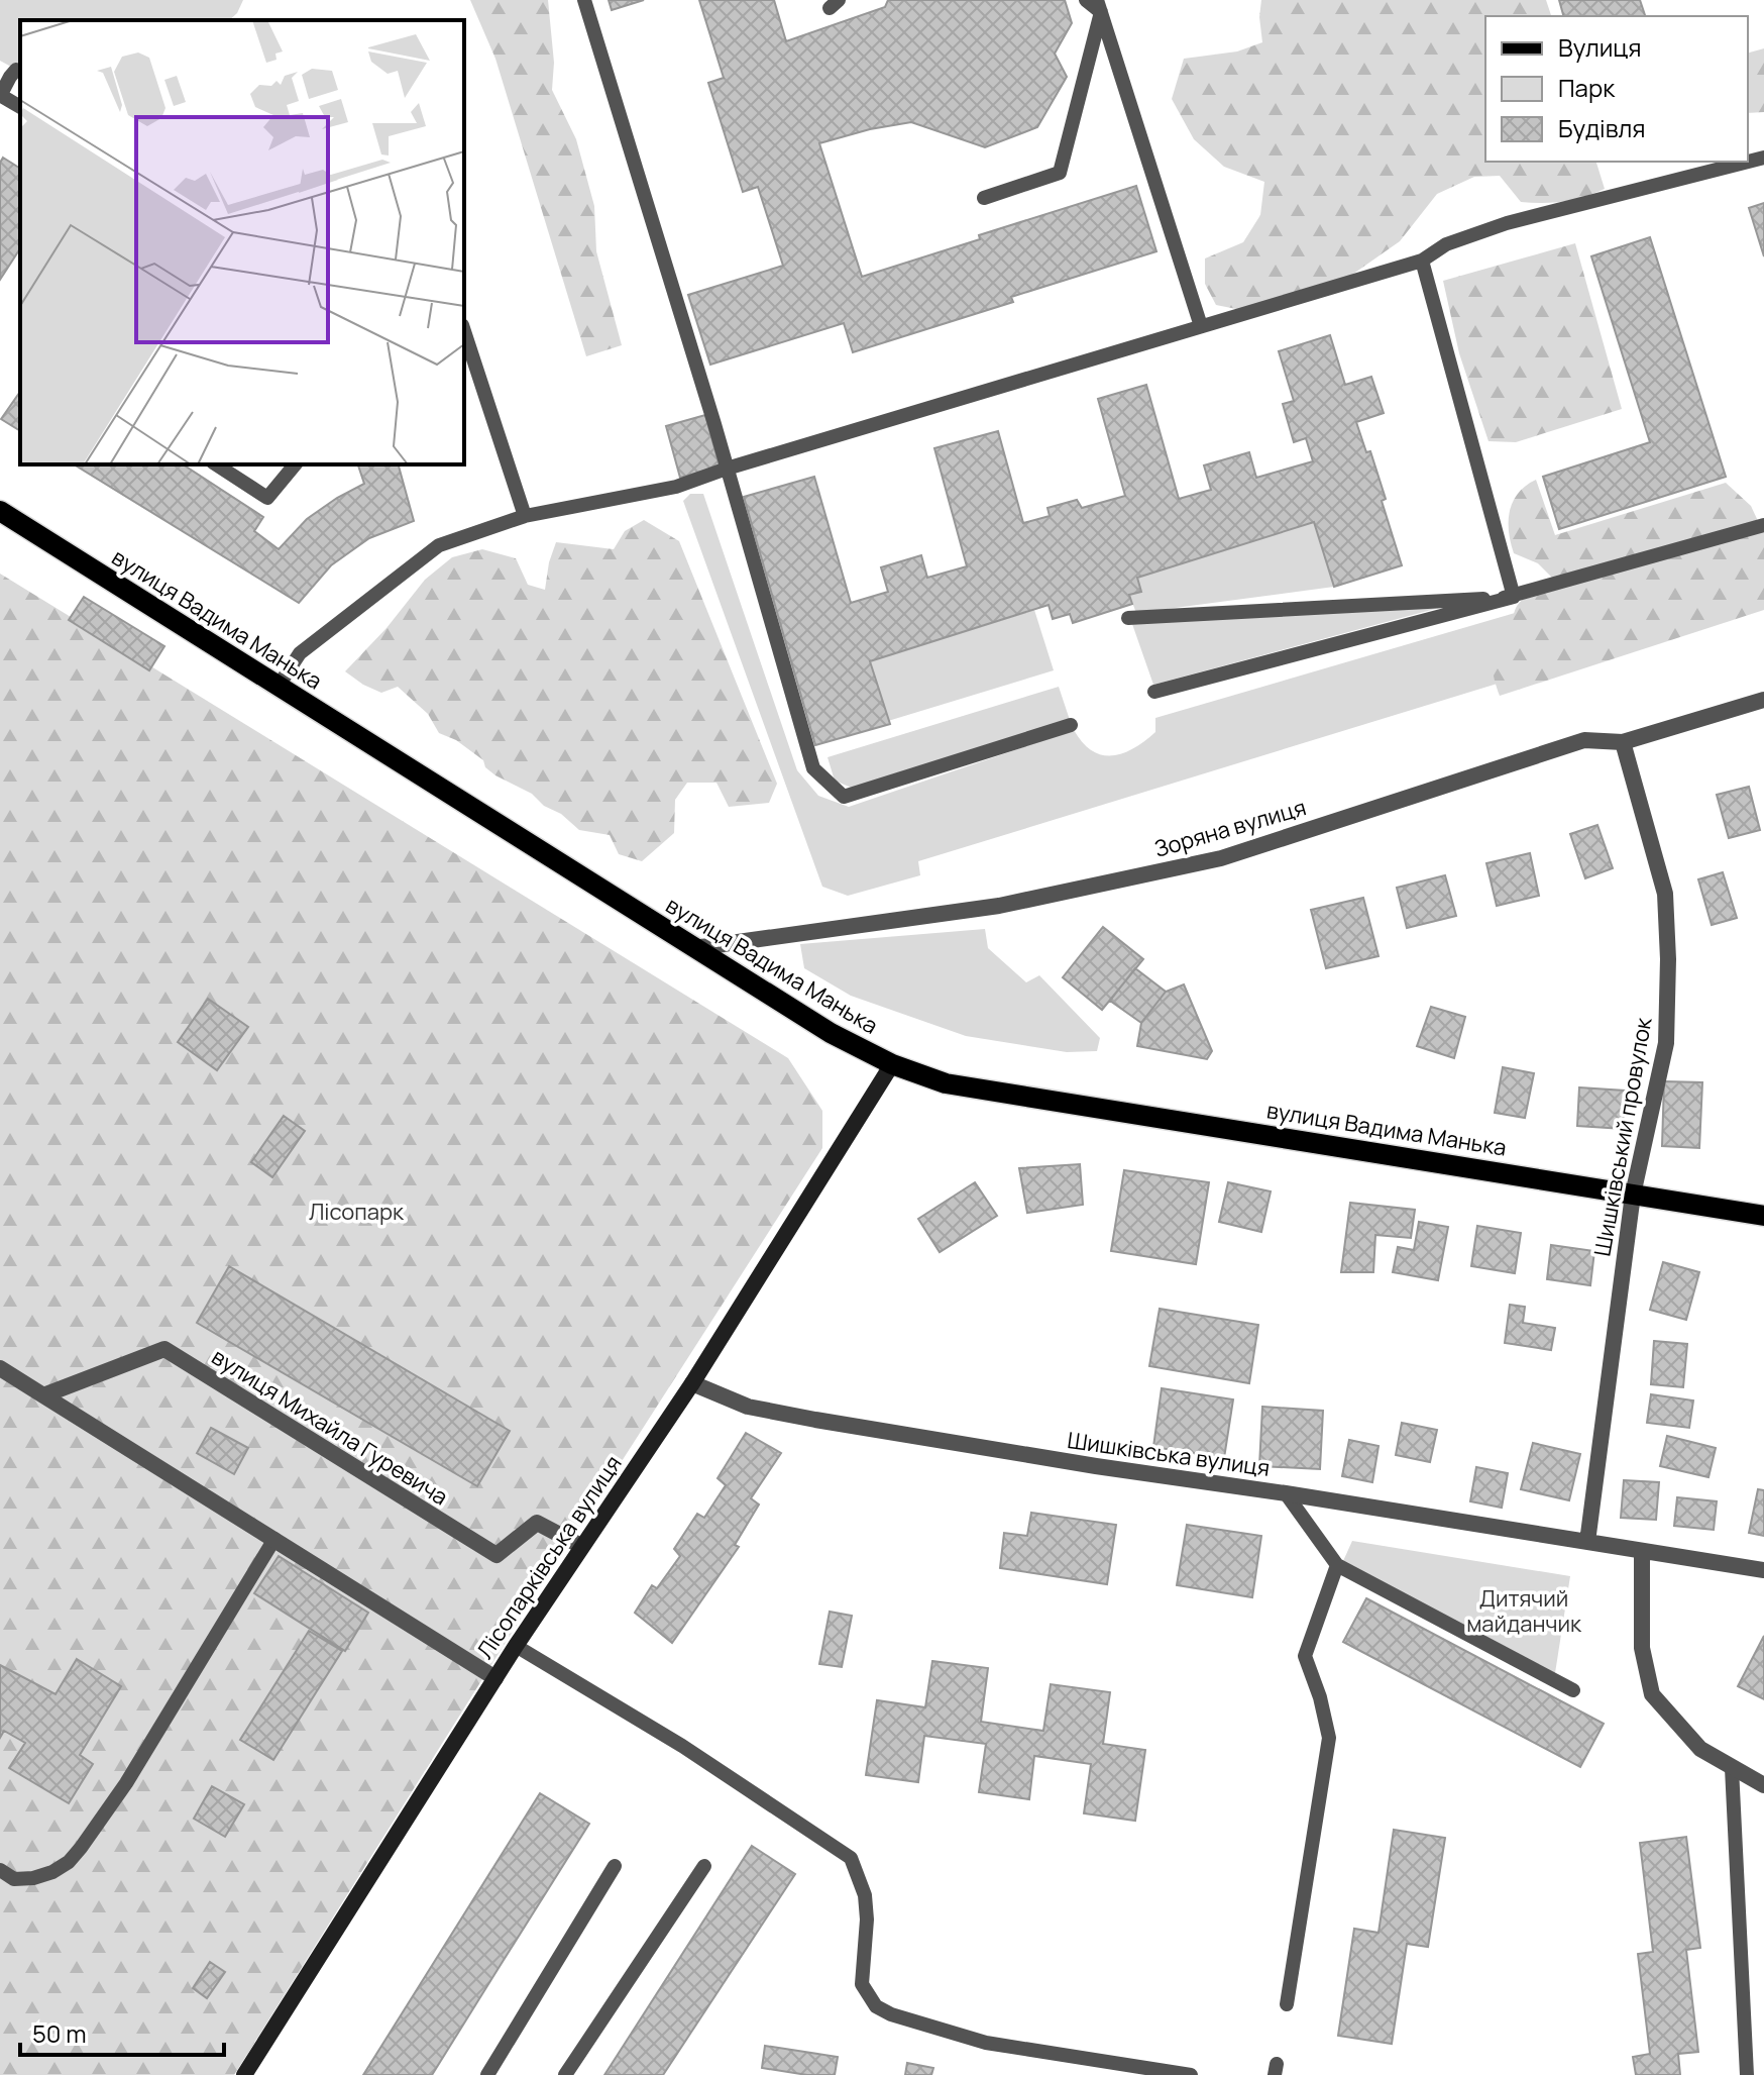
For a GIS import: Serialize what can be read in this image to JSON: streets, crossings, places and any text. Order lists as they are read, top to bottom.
{
  "streets": {
    "main road": ["вулиця Вадима Манька"],
    "street": [
      "Зоряна вулиця",
      "Шишківський провулок",
      "вулиця Михайла Гуревича",
      "Шишківська вулиця",
      "Лісопарківська вулиця"
    ]
  },
  "crossings": [
    ["вулиця Вадима Манька", "Зоряна вулиця"],
    ["вулиця Вадима Манька", "Шишківський провулок"],
    ["вулиця Вадима Манька", "Лісопарківська вулиця"],
    ["Зоряна вулиця", "Шишківський провулок"],
    ["Шишківський провулок", "Шишківська вулиця"],
    ["вулиця Михайла Гуревича", "Лісопарківська вулиця"],
    ["Шишківська вулиця", "Лісопарківська вулиця"]
  ],
  "parks": ["Лісопарк", "Дитячий майданчик"],
  "legend": ["Вулиця", "Парк", "Будівля"],
  "scale_bar": "50 m"
}
